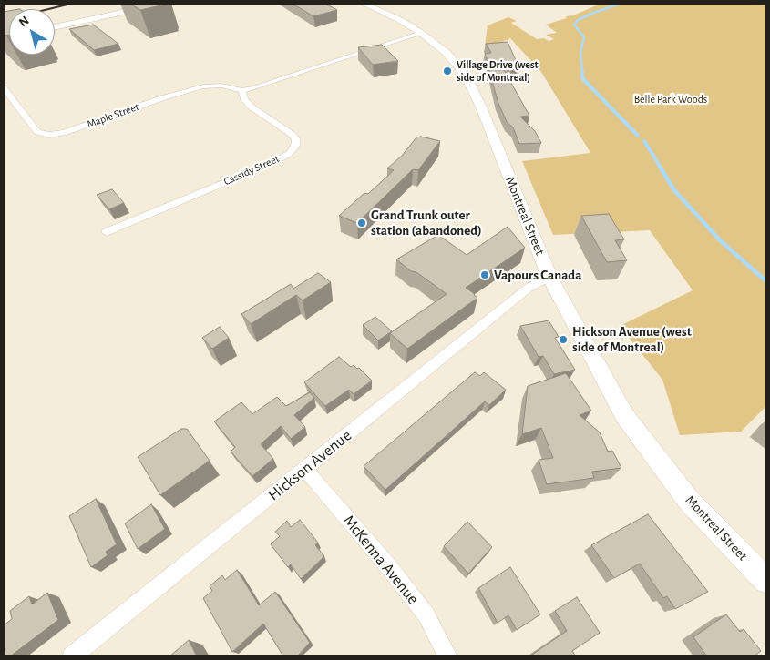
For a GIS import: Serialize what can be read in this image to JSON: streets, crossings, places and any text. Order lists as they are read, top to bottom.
{
  "streets": {
    "main road": ["Montreal Street"],
    "street": [
      "Maple Street",
      "Cassidy Street",
      "Hickson Avenue",
      "McKenna Avenue"
    ]
  },
  "crossings": [
    ["Maple Street", "Cassidy Street"],
    ["Montreal Street", "Hickson Avenue"],
    ["Hickson Avenue", "McKenna Avenue"]
  ],
  "parks": ["Belle Park Woods"],
  "places": [
    "Village Drive (west side of Montreal)",
    "Grand Trunk outer station (abandoned)",
    "Vapours Canada",
    "Hickson Avenue (west side of Montreal)"
  ],
  "north": "top left"
}
